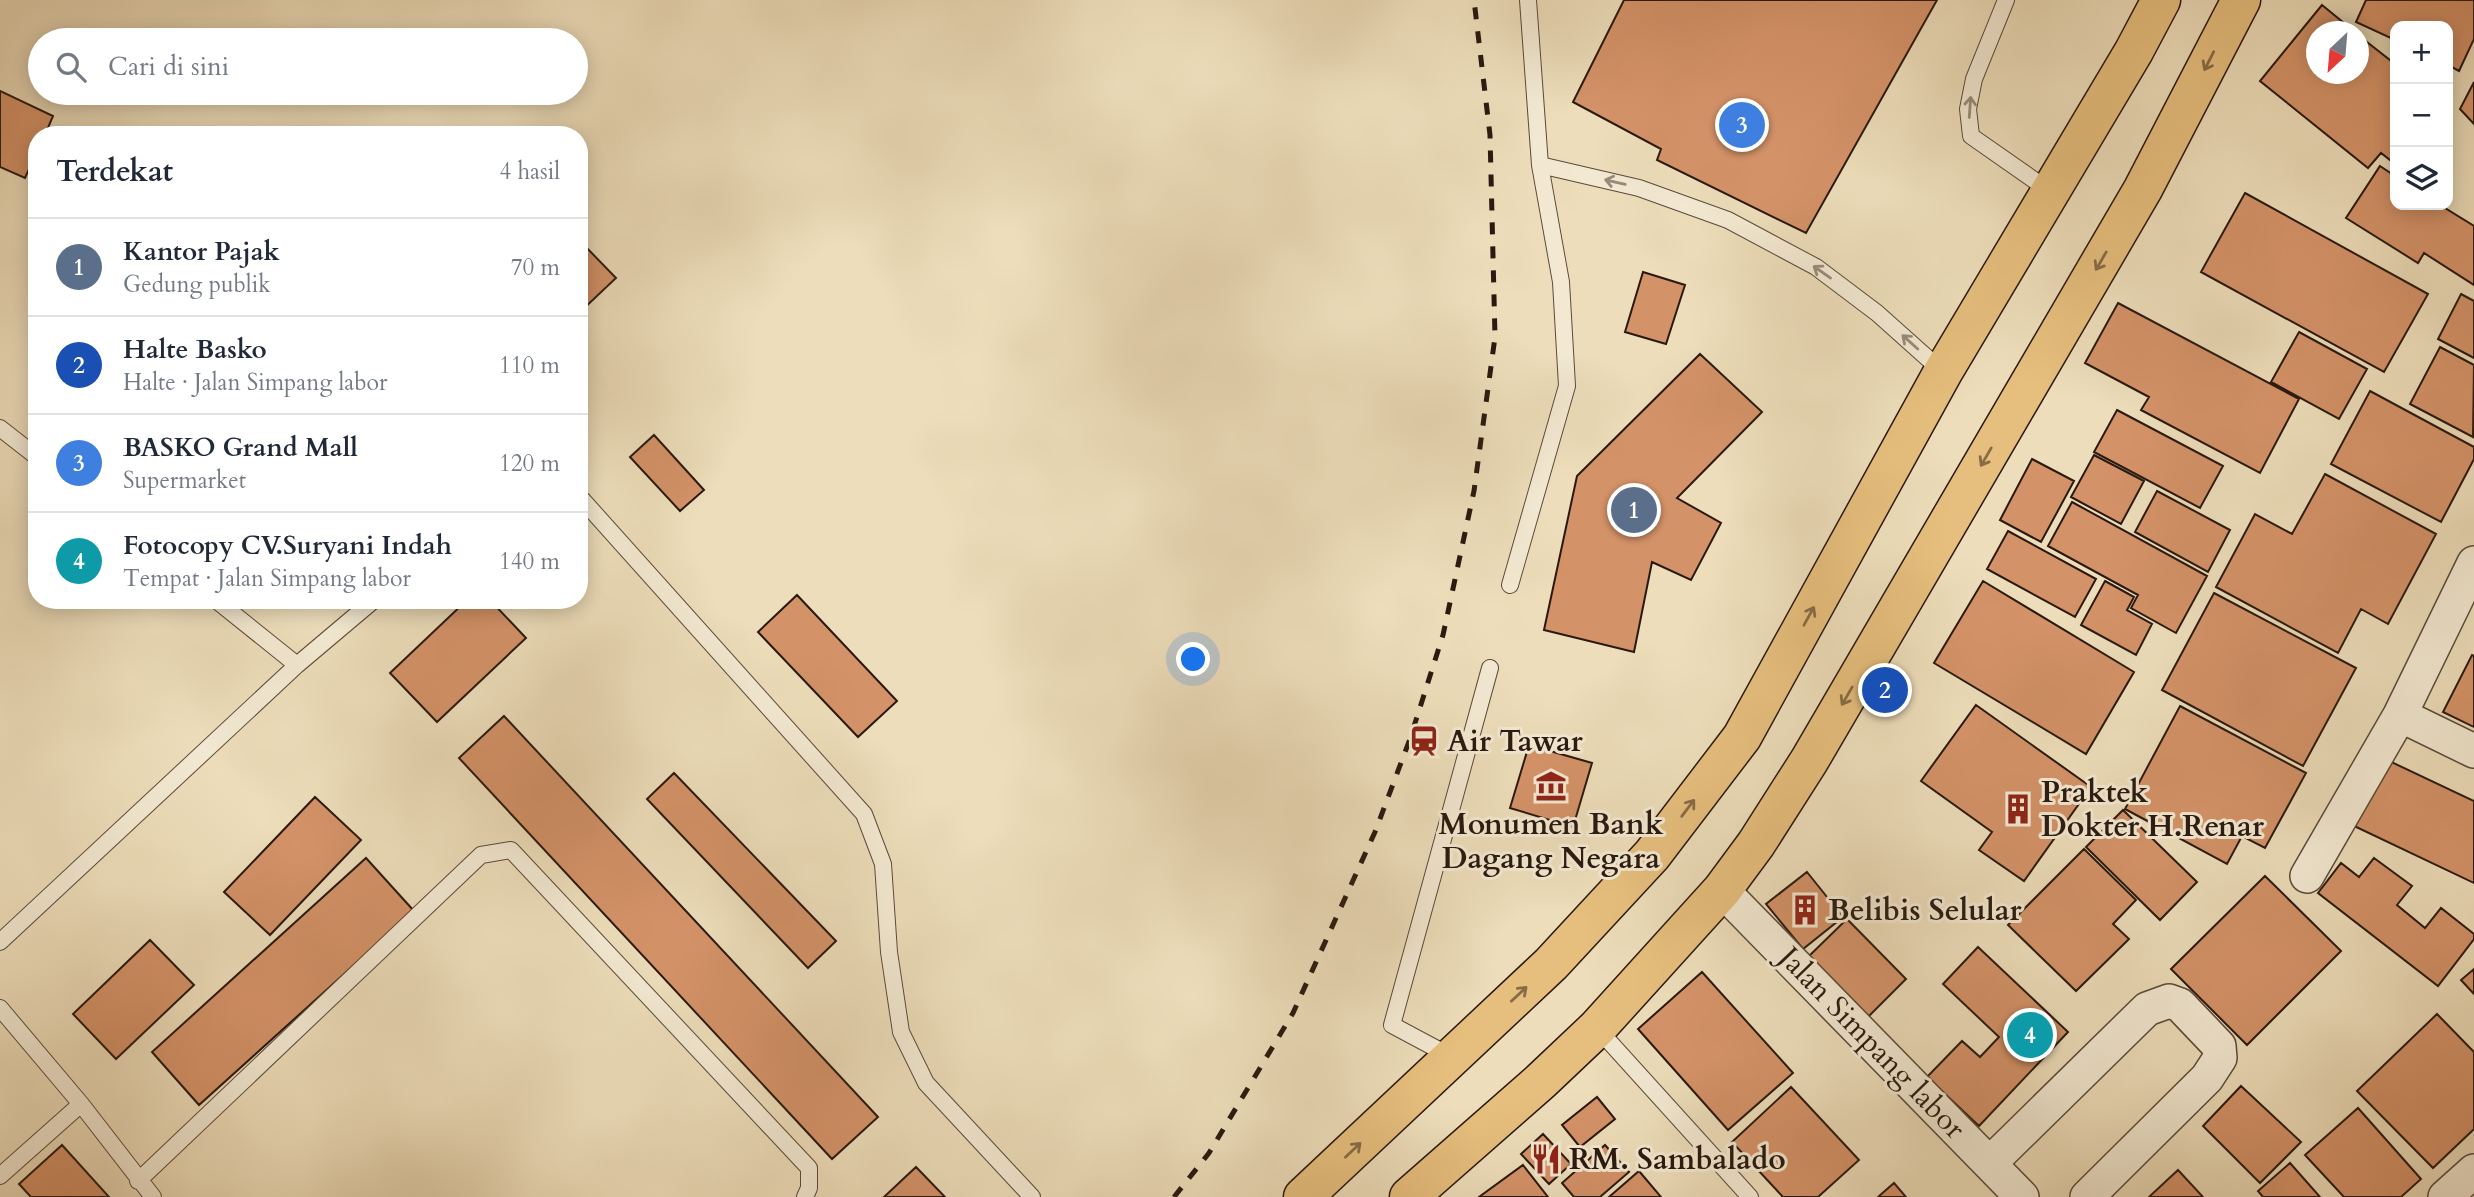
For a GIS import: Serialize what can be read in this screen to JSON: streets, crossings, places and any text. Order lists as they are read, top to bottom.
{
  "streets": {
    "street": ["Jalan Simpang labor"]
  },
  "places": {
    "station": ["Air Tawar"],
    "museum": ["Monumen Bank Dagang Negara"],
    "building": ["Praktek Dokter H.Renar", "Belibis Selular"],
    "restaurant": ["RM. Sambalado"]
  },
  "north": "bottom left",
  "page": {
    "map_buttons": ["+", "−"],
    "search": "Cari di sini",
    "pins": [
      "3",
      "1",
      "2",
      "4"
    ],
    "heading": ["Terdekat", "4 hasil"],
    "list": [
      {
        "mark": "1",
        "name": "Kantor Pajak",
        "note": "Gedung publik",
        "value": "70 m"
      },
      {
        "mark": "2",
        "name": "Halte Basko",
        "note": "Halte · Jalan Simpang labor",
        "value": "110 m"
      },
      {
        "mark": "3",
        "name": "BASKO Grand Mall",
        "note": "Supermarket",
        "value": "120 m"
      },
      {
        "mark": "4",
        "name": "Fotocopy CV.Suryani Indah",
        "note": "Tempat · Jalan Simpang labor",
        "value": "140 m"
      }
    ]
  }
}
